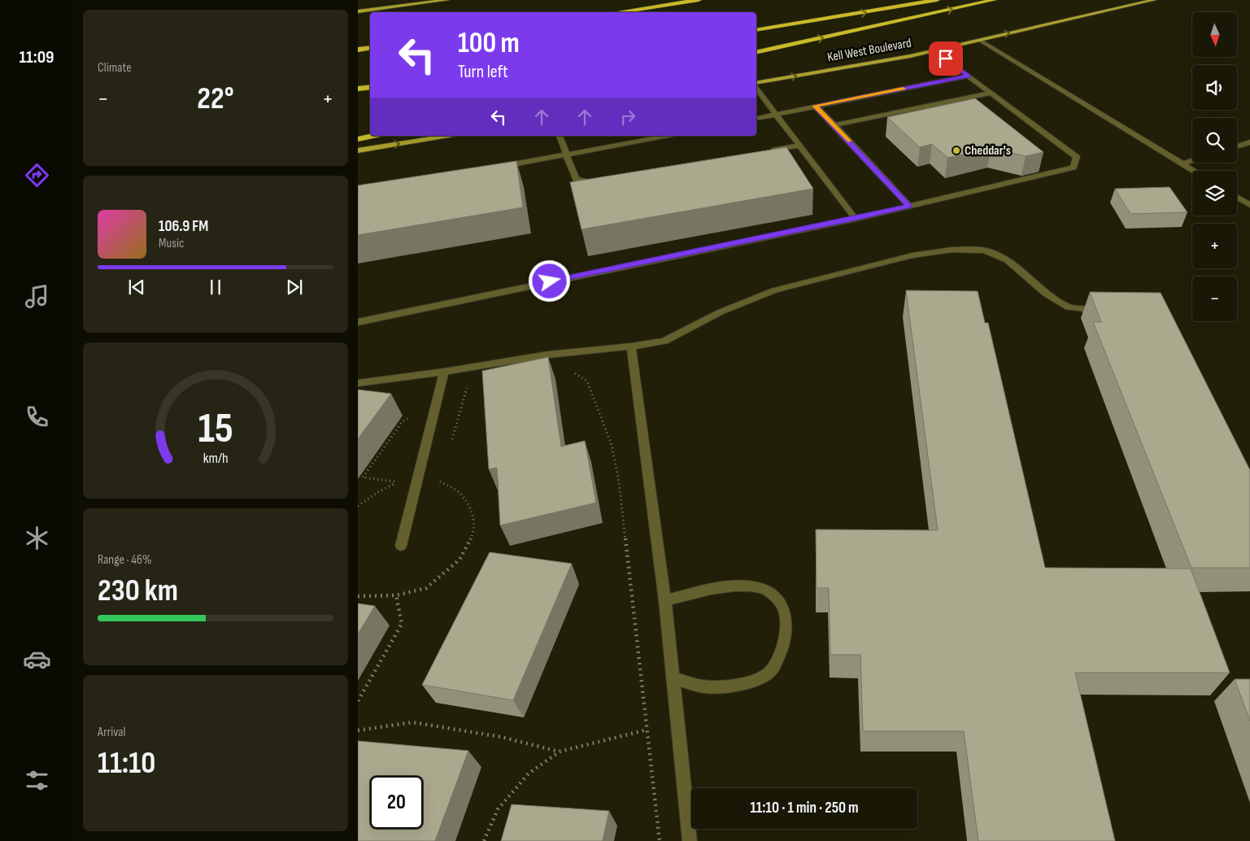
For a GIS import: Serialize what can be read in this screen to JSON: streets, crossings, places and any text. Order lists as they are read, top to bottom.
{
  "streets": {
    "main road": ["Kell West Boulevard"]
  },
  "one_way": ["Kell West Boulevard"],
  "places": ["Cheddar's"],
  "north": "bottom",
  "page": {
    "tabs": "11:09",
    "tile": [
      "Climate",
      ["Range · 46%", "230 km"],
      ["Arrival", "11:10"]
    ],
    "map_buttons": ["+", "−"],
    "turn": ["100 m", "Turn left"],
    "heat": ["−", "22°", "+"],
    "song": ["106.9 FM", "Music"],
    "limit": "20",
    "trip": "11:10 · 1 min · 250 m",
    "gauge": ["15", "km/h"]
  }
}
